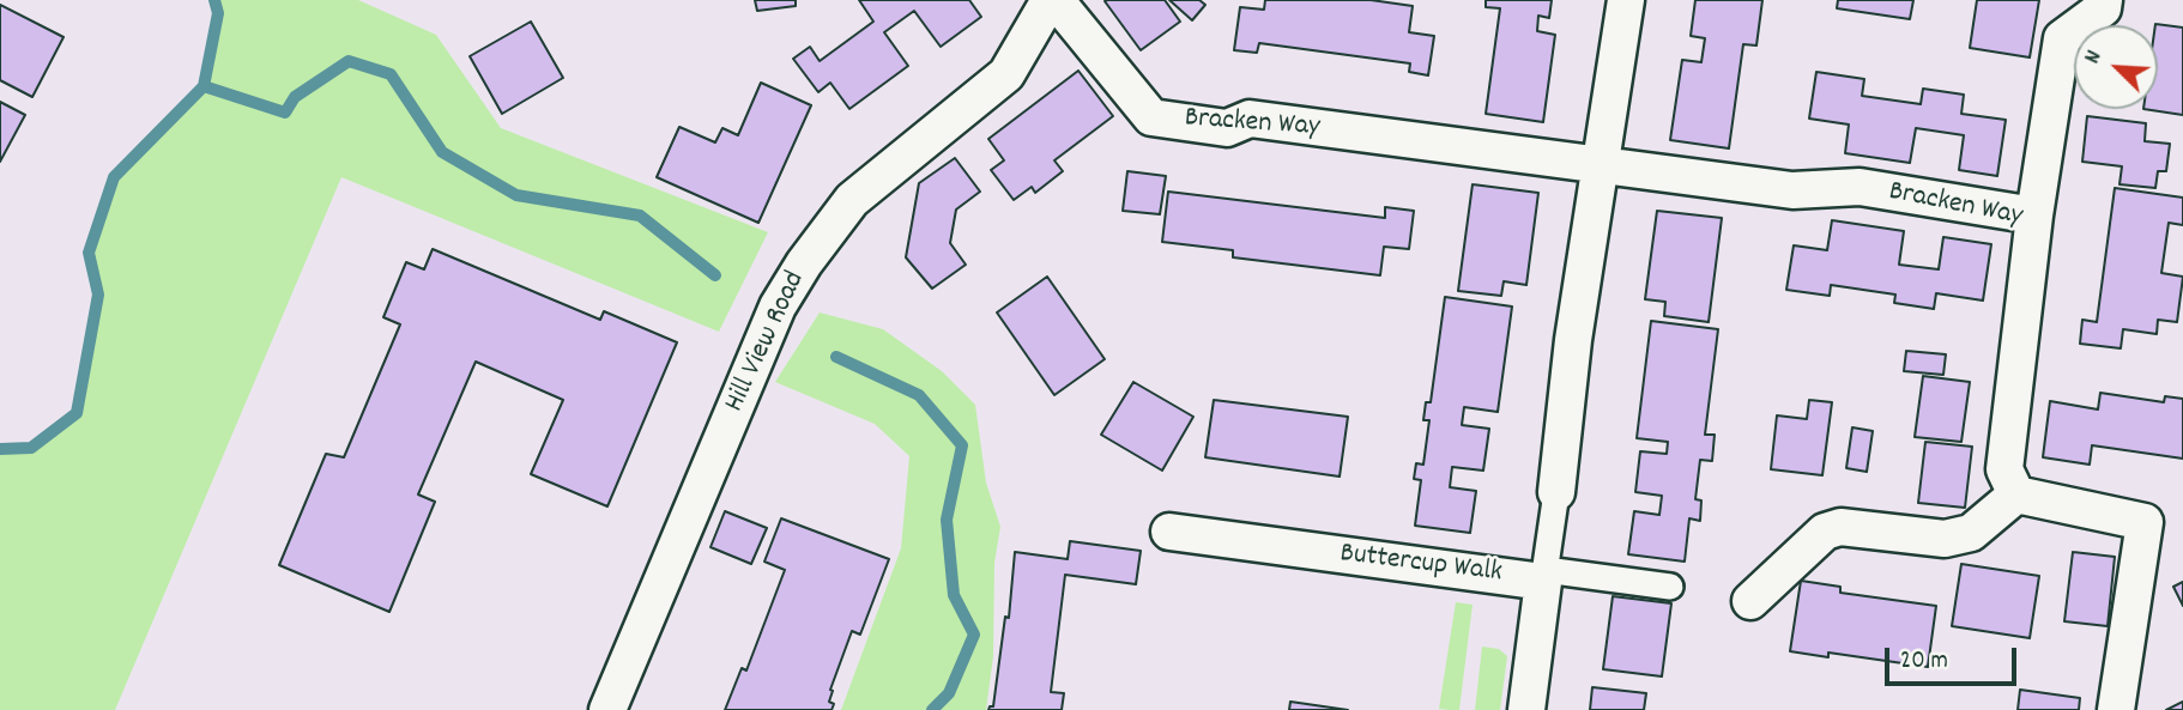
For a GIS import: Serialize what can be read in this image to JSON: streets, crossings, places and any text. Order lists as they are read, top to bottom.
{
  "streets": {
    "street": ["Bracken Way", "Hill View Road", "Buttercup Walk"]
  },
  "crossings": [
    ["Bracken Way", "Hill View Road"]
  ],
  "scale_bar": "20 m",
  "north": "top left"
}
